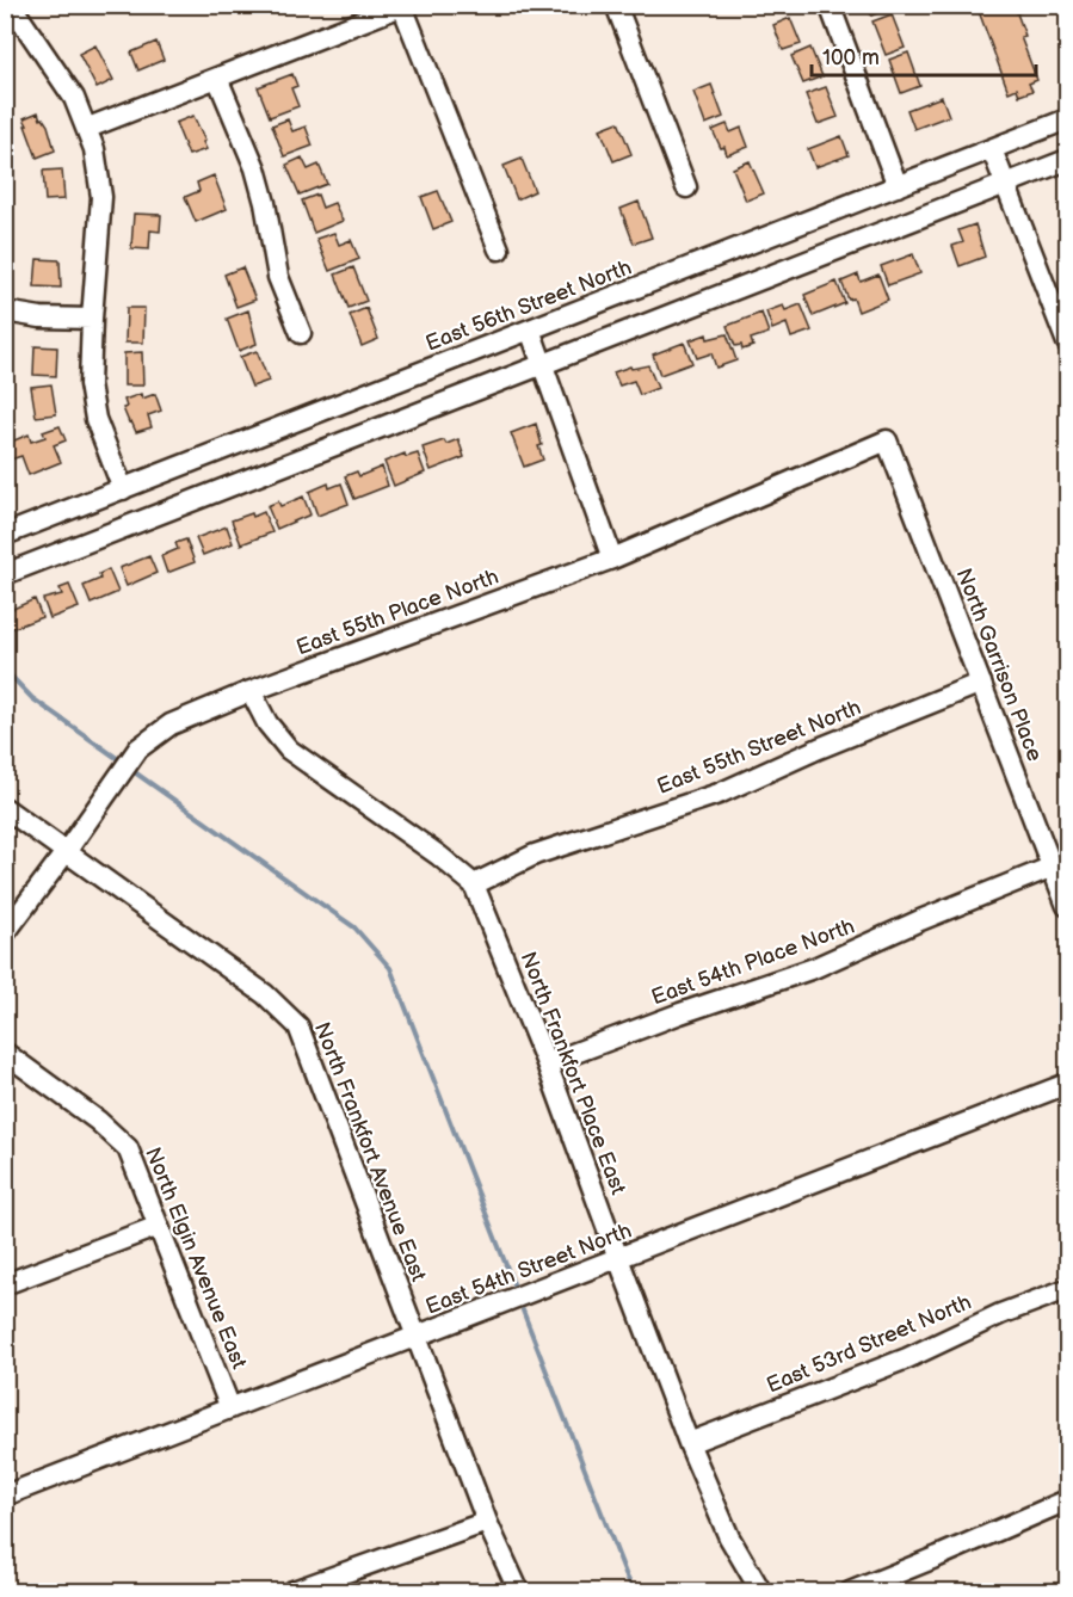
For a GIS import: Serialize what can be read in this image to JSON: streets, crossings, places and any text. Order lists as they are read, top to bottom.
{
  "streets": {
    "street": [
      "East 56th Street North",
      "East 55th Place North",
      "North Garrison Place",
      "East 55th Street North",
      "East 54th Place North",
      "North Frankfort Place East",
      "North Frankfort Avenue East",
      "North Elgin Avenue East",
      "East 54th Street North",
      "East 53rd Street North"
    ]
  },
  "crossings": [
    ["East 55th Place North", "North Garrison Place"],
    ["East 55th Place North", "North Frankfort Place East"],
    ["East 55th Place North", "North Frankfort Avenue East"],
    ["North Garrison Place", "East 55th Street North"],
    ["North Garrison Place", "East 54th Place North"],
    ["East 55th Street North", "North Frankfort Place East"],
    ["East 54th Place North", "North Frankfort Place East"],
    ["North Frankfort Place East", "East 54th Street North"],
    ["North Frankfort Place East", "East 53rd Street North"],
    ["North Frankfort Avenue East", "East 54th Street North"],
    ["North Elgin Avenue East", "East 54th Street North"]
  ],
  "scale_bar": "100 m"
}
